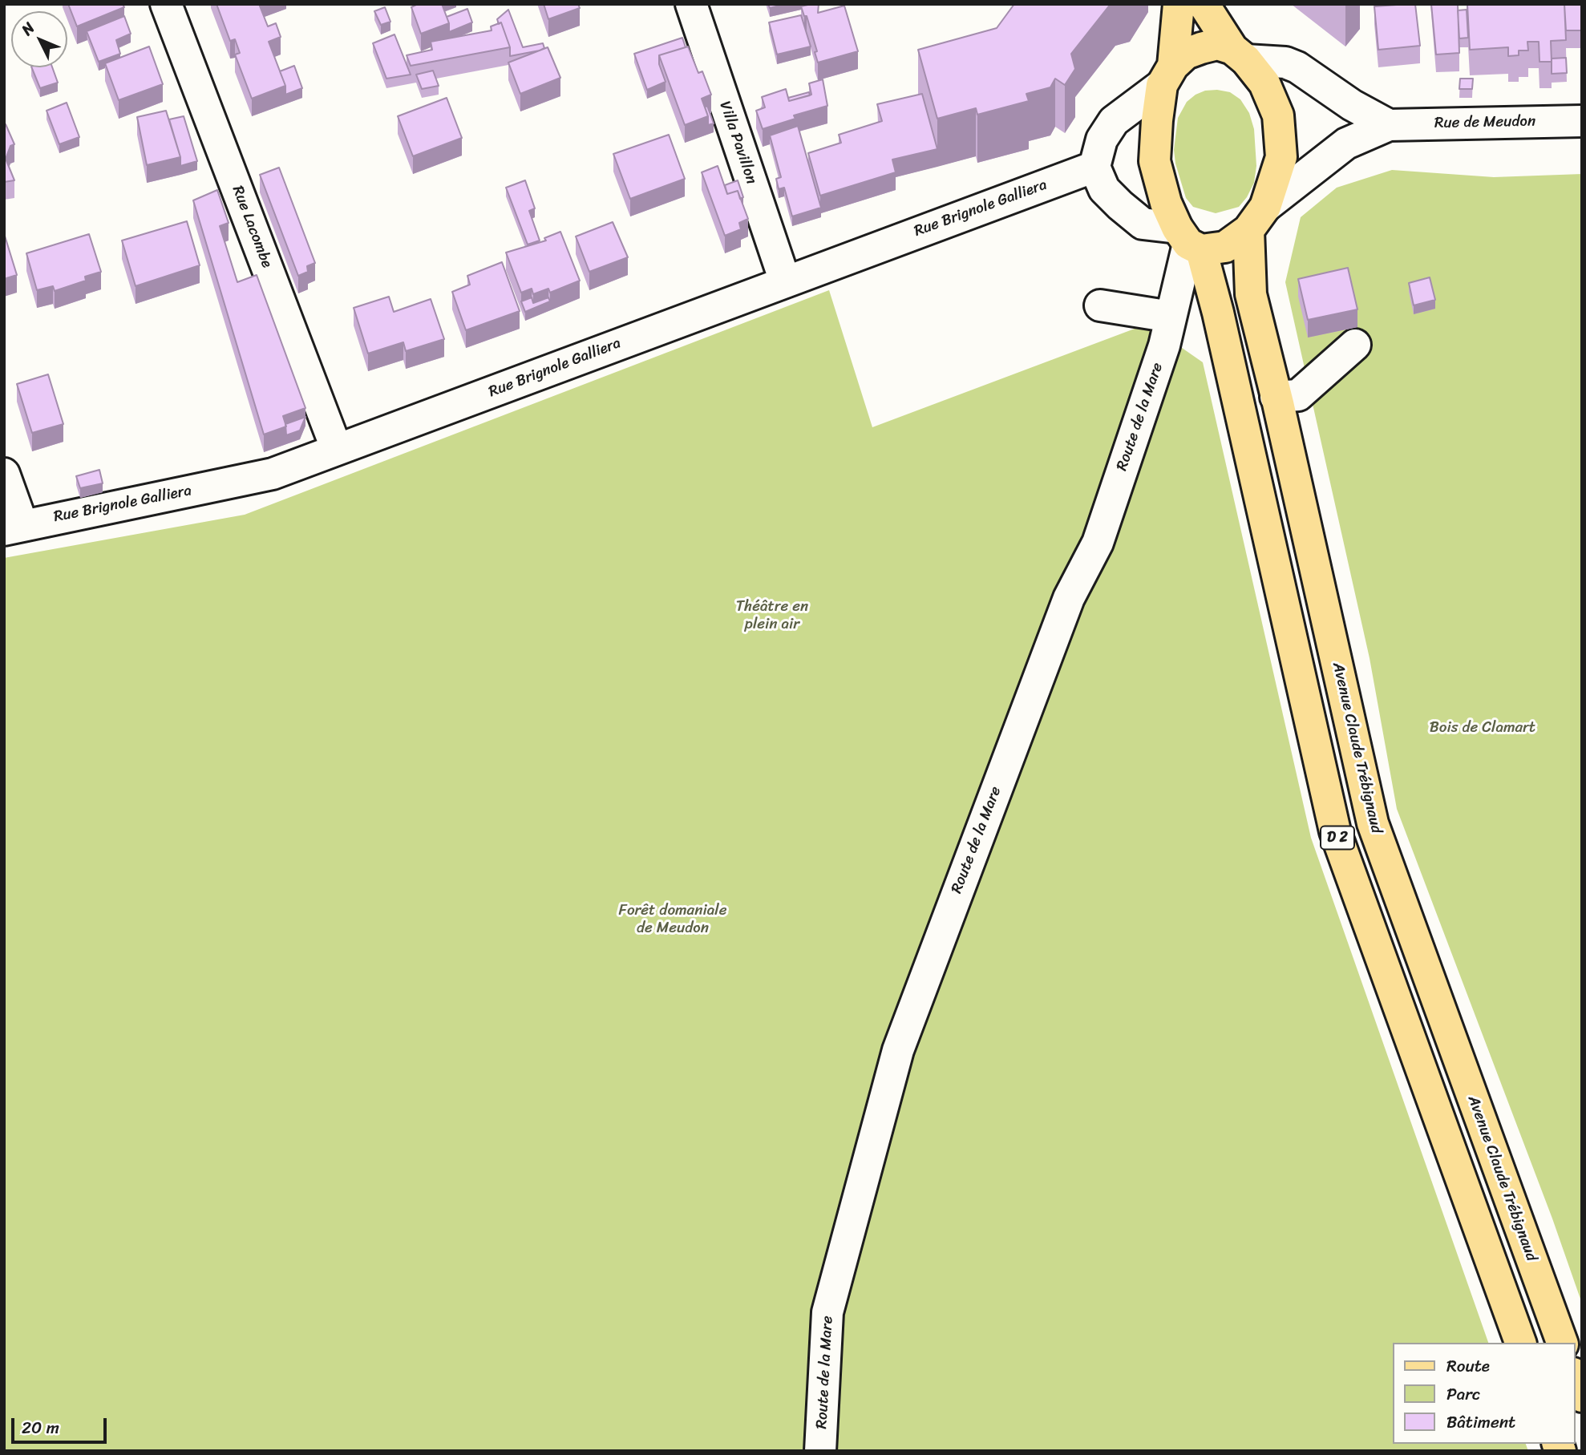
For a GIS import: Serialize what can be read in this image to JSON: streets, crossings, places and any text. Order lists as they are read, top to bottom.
{
  "streets": {
    "main road": ["Avenue Claude Trébignaud", "D 2"],
    "street": [
      "Rue de Meudon",
      "Villa Pavillon",
      "Rue Brignole Galliera",
      "Rue Lacombe",
      "Route de la Mare"
    ]
  },
  "crossings": [
    ["Rue de Meudon", "Route de la Mare"],
    ["Rue de Meudon", "Avenue Claude Trébignaud"],
    ["Rue de Meudon", "D 2"],
    ["Villa Pavillon", "Rue Brignole Galliera"],
    ["Rue Brignole Galliera", "Rue Lacombe"],
    ["Route de la Mare", "Avenue Claude Trébignaud"],
    ["Route de la Mare", "D 2"],
    ["Avenue Claude Trébignaud", "D 2"]
  ],
  "parks": ["Théâtre en plein air", "Bois de Clamart", "Forêt domaniale de Meudon"],
  "legend": ["Route", "Parc", "Bâtiment"],
  "scale_bar": "20 m",
  "north": "top left"
}
